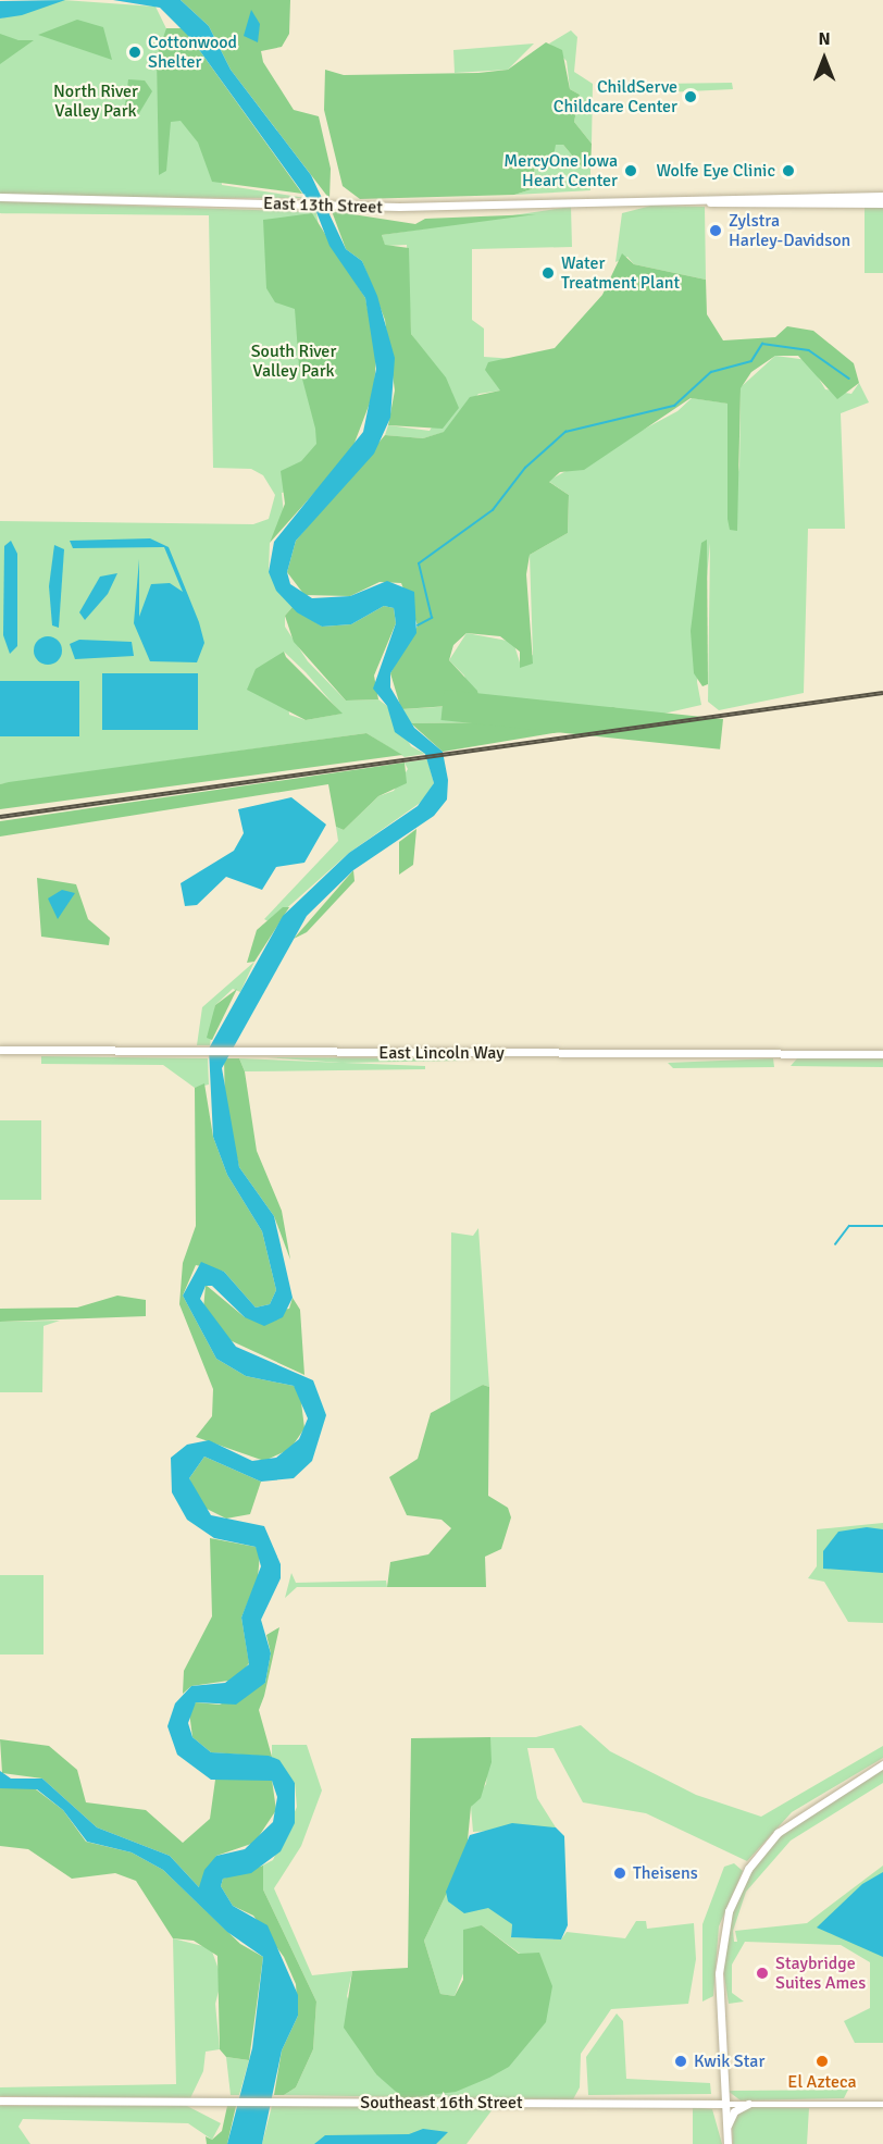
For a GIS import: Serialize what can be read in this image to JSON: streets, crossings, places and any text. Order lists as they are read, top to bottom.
{
  "streets": {
    "main road": ["East 13th Street", "East Lincoln Way", "Southeast 16th Street"]
  },
  "parks": ["North River Valley Park", "South River Valley Park"],
  "places": [
    "Cottonwood Shelter",
    "ChildServe Childcare Center",
    "MercyOne Iowa Heart Center",
    "Wolfe Eye Clinic",
    "Zylstra Harley-Davidson",
    "Water Treatment Plant",
    "Theisens",
    "Staybridge Suites Ames",
    "Kwik Star",
    "El Azteca"
  ],
  "north": "top"
}
